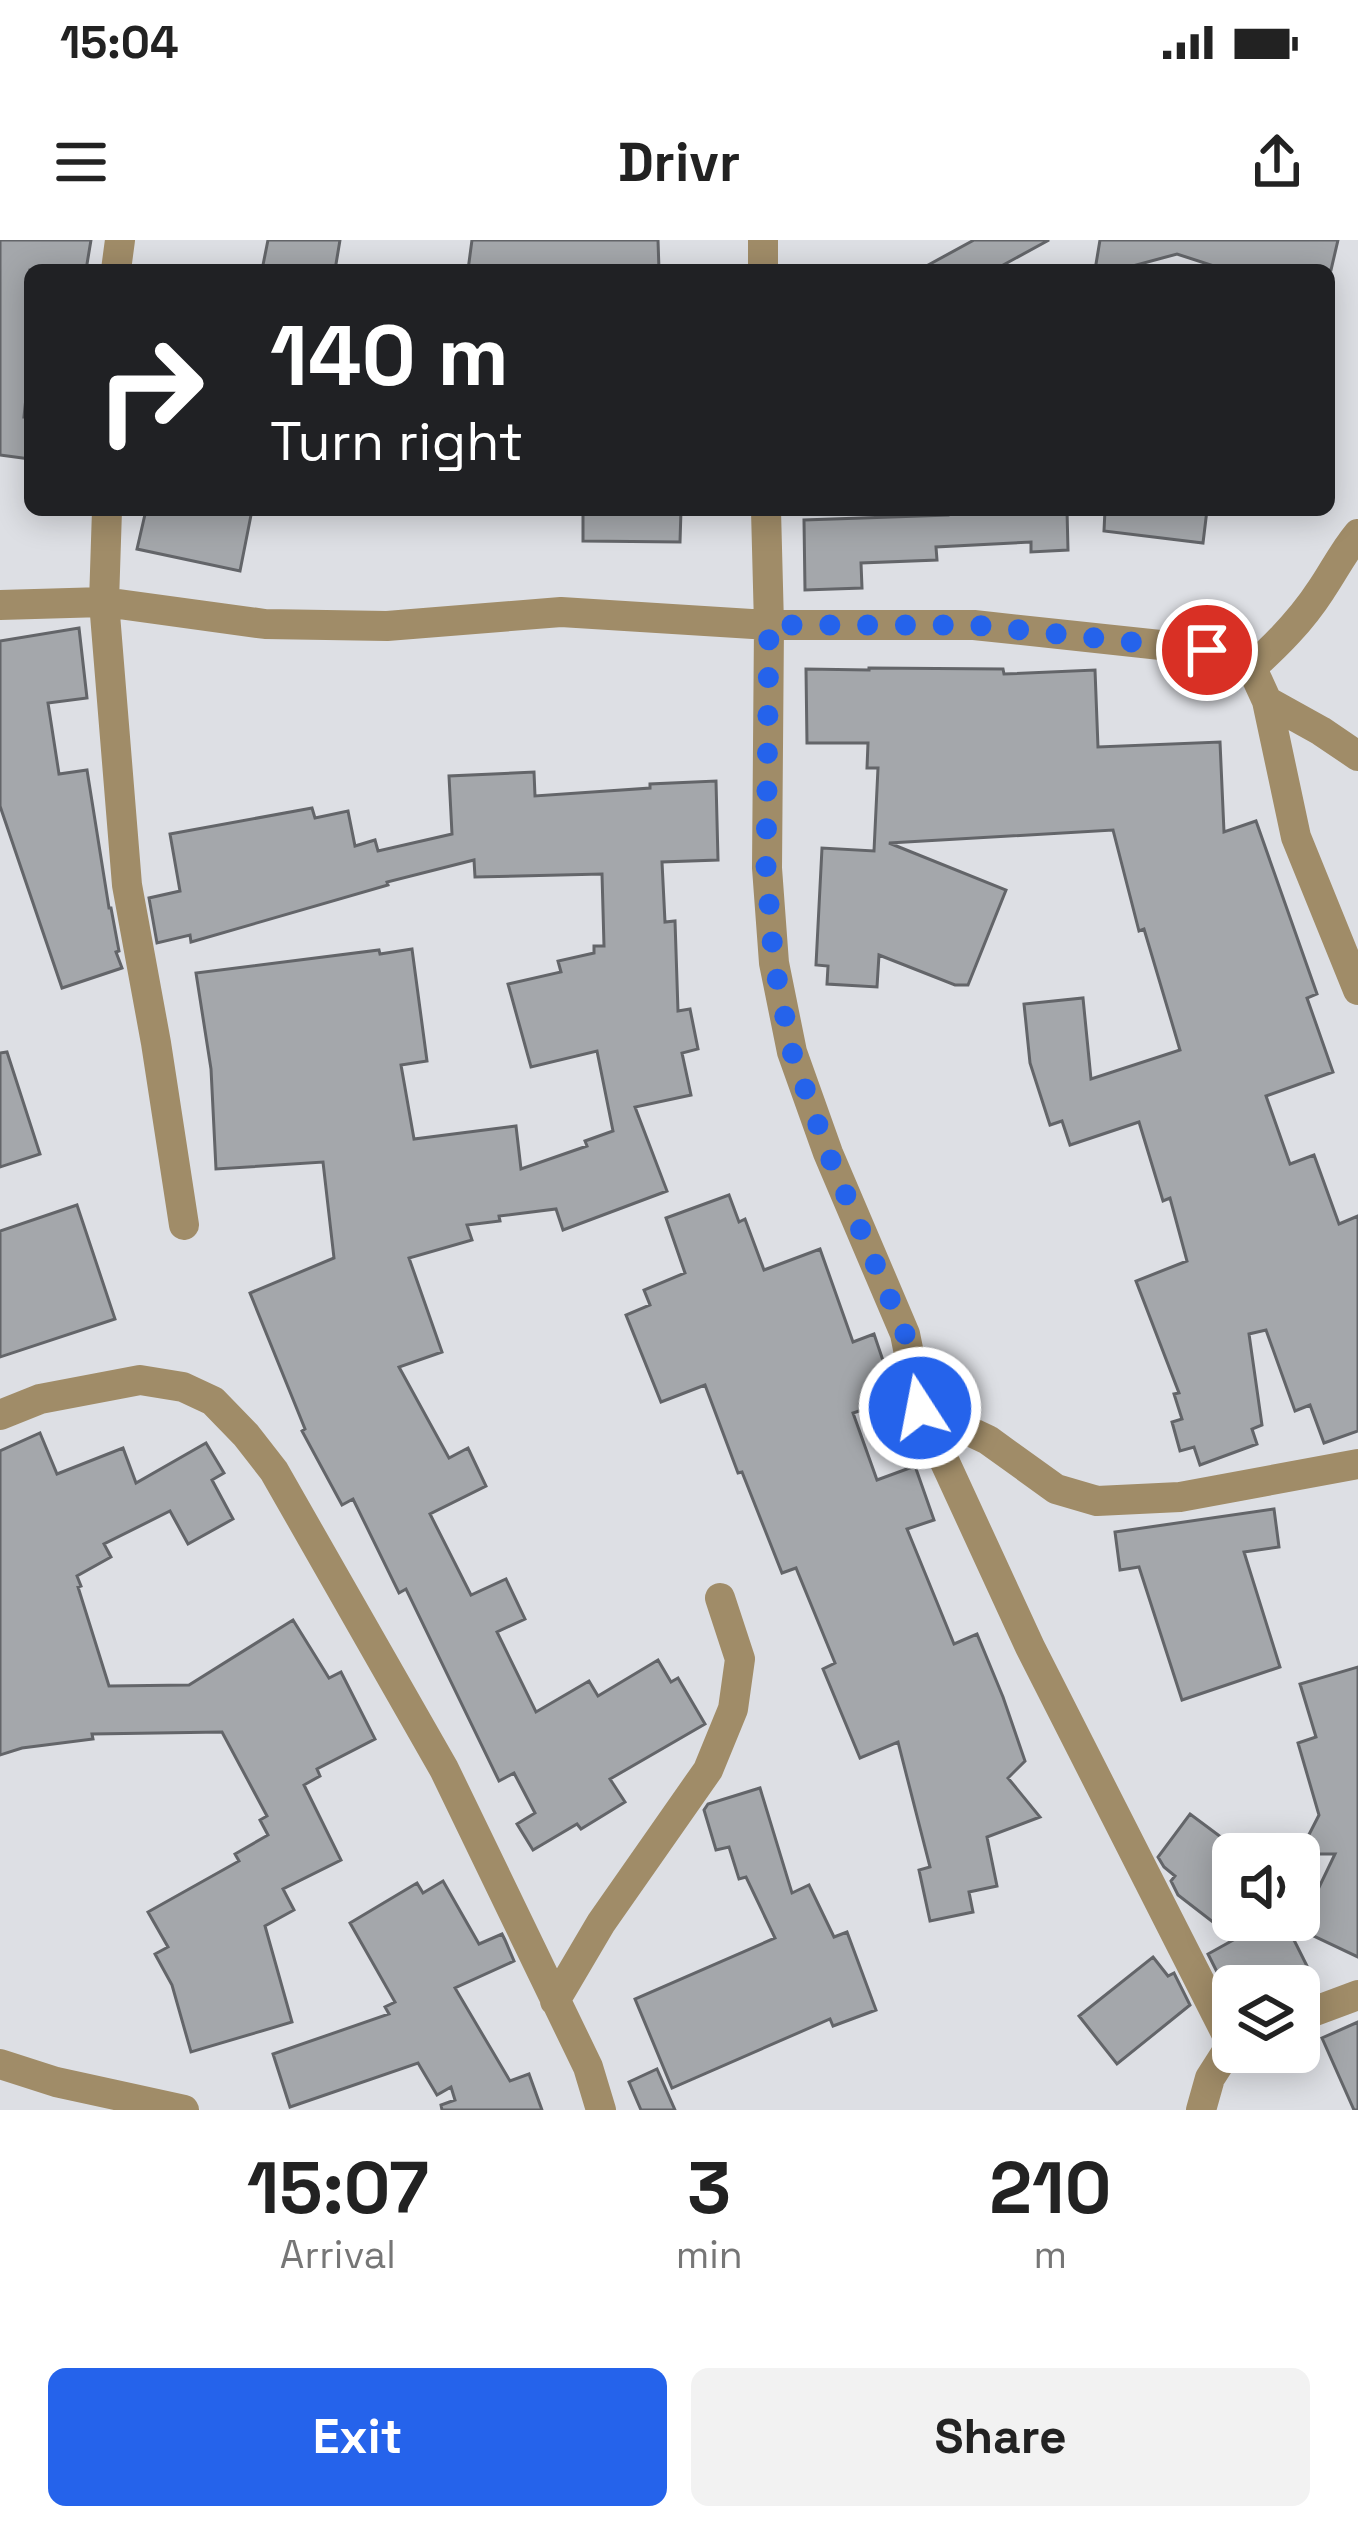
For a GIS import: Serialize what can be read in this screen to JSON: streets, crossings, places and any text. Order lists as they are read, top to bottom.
{
  "page": {
    "status": "15:04",
    "header": "Drivr",
    "turn": ["140 m", "Turn right"],
    "eta": [
      "15:07",
      "Arrival",
      "3",
      "min",
      "210",
      "m"
    ],
    "buttons": ["Exit", "Share"]
  }
}
